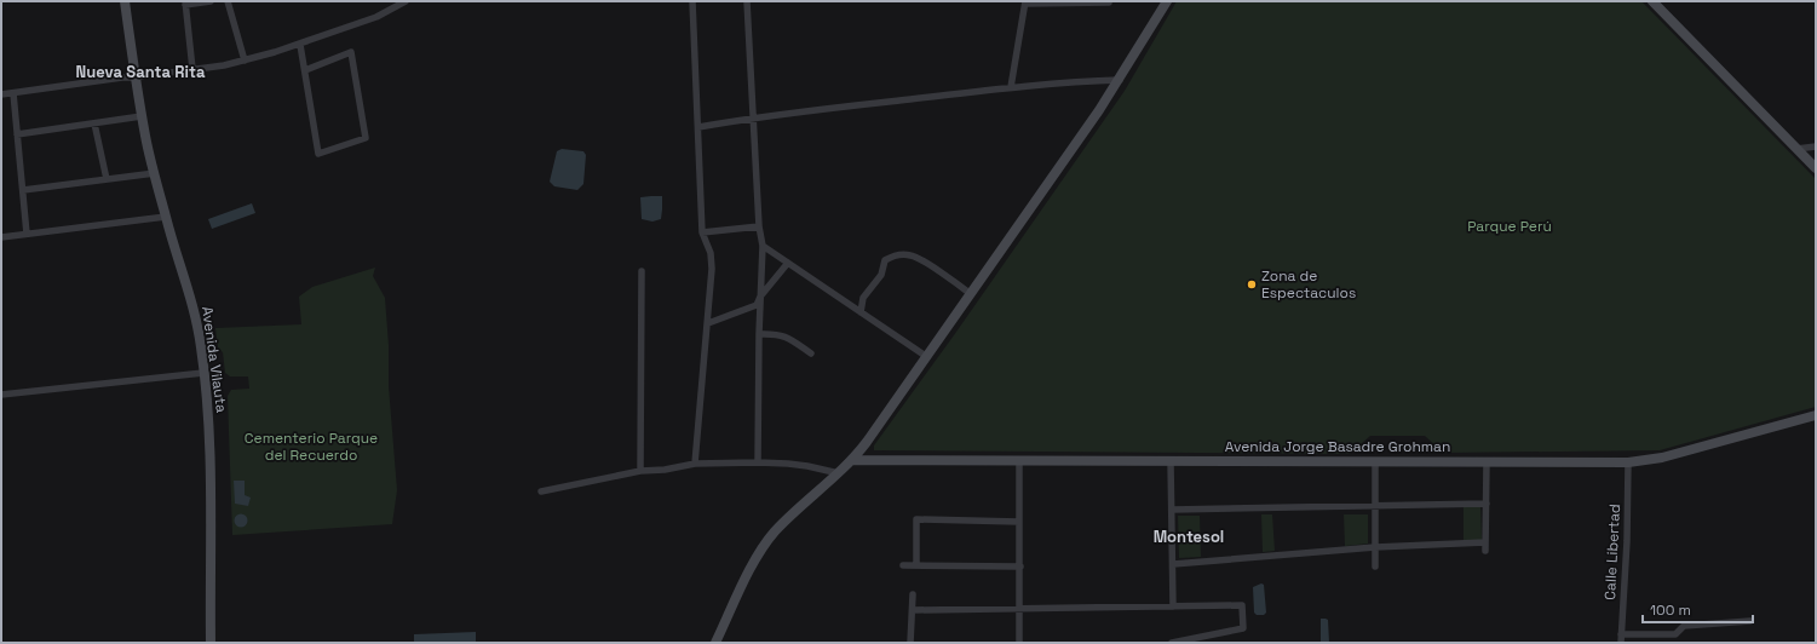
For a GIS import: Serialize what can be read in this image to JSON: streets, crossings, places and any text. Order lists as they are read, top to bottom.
{
  "streets": {
    "main road": ["Avenida Vilauta", "Avenida Jorge Basadre Grohman"],
    "street": ["Calle Libertad"]
  },
  "crossings": [
    ["Avenida Jorge Basadre Grohman", "Calle Libertad"]
  ],
  "districts": ["Nueva Santa Rita", "Montesol"],
  "parks": ["Parque Perú", "Cementerio Parque del Recuerdo"],
  "places": ["Zona de Espectaculos"],
  "scale_bar": "100 m"
}
